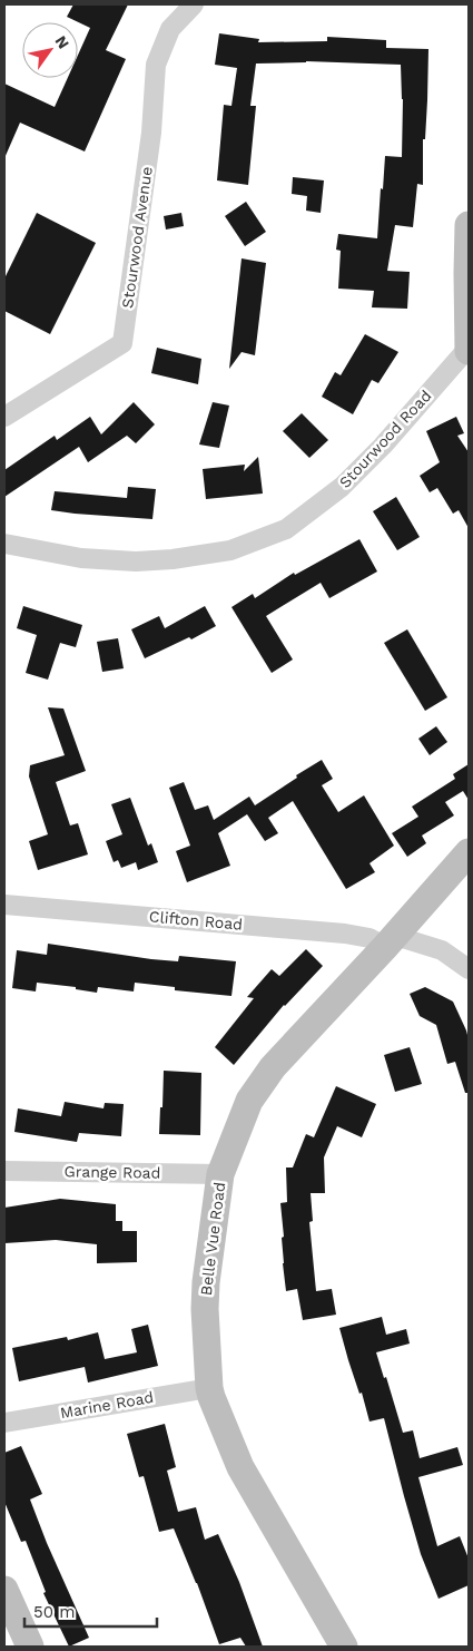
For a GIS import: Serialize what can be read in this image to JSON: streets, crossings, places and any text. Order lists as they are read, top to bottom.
{
  "streets": {
    "main road": ["Belle Vue Road"],
    "street": [
      "Stourwood Avenue",
      "Stourwood Road",
      "Clifton Road",
      "Grange Road",
      "Marine Road"
    ]
  },
  "crossings": [
    ["Clifton Road", "Belle Vue Road"],
    ["Grange Road", "Belle Vue Road"],
    ["Belle Vue Road", "Marine Road"]
  ],
  "scale_bar": "50 m",
  "north": "top right"
}
